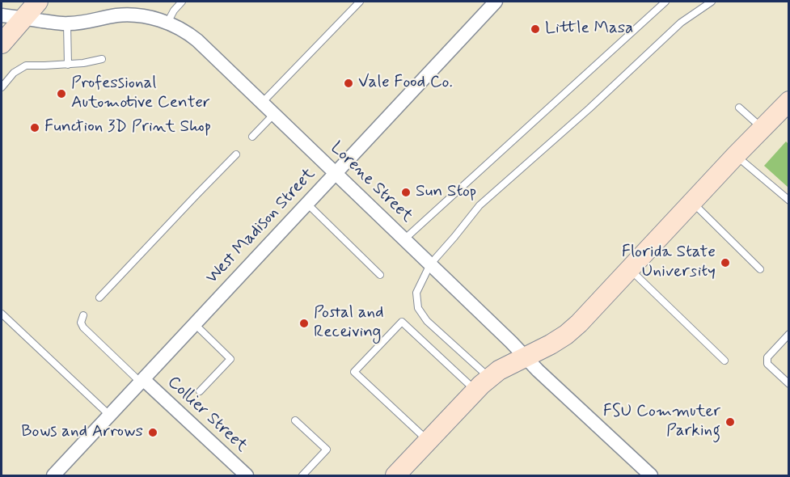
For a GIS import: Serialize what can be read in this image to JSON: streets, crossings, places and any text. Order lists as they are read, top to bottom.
{
  "streets": {
    "street": ["Lorene Street", "West Madison Street", "Collier Street"]
  },
  "crossings": [
    ["Lorene Street", "West Madison Street"],
    ["West Madison Street", "Collier Street"]
  ],
  "places": [
    "Little Masa",
    "Vale Food Co.",
    "Professional Automotive Center",
    "Function 3D Print Shop",
    "Sun Stop",
    "Florida State University",
    "Postal and Receiving",
    "FSU Commuter Parking",
    "Bows and Arrows"
  ]
}
